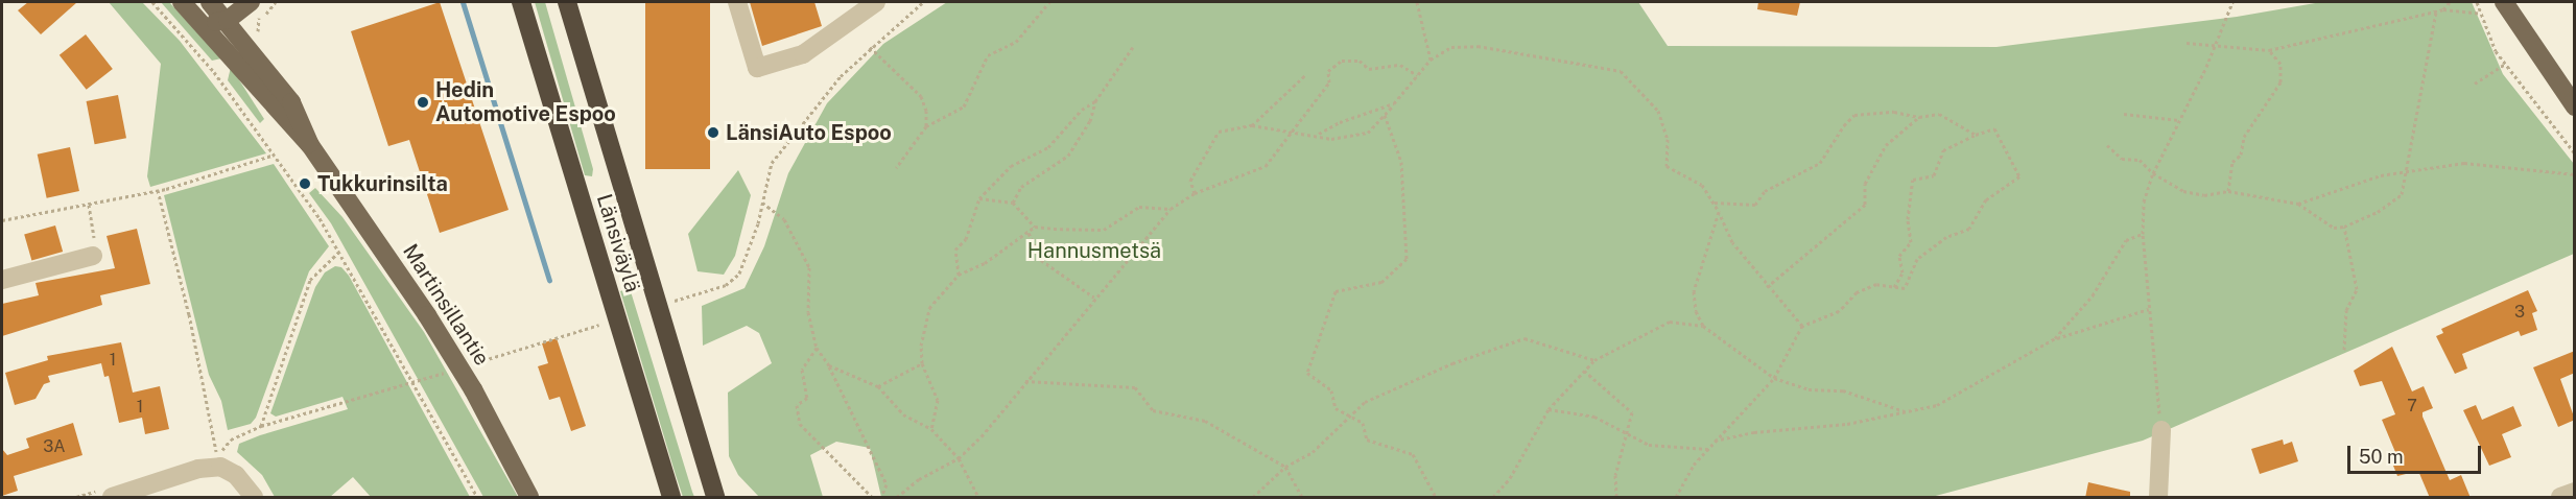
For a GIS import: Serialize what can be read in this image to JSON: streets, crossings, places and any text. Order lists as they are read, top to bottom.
{
  "streets": {
    "highway": ["Länsiväylä"],
    "main road": ["Martinsillantie"]
  },
  "parks": ["Hannusmetsä"],
  "places": ["Hedin Automotive Espoo", "LänsiAuto Espoo", "Tukkurinsilta"],
  "house_numbers": [
    "3",
    "1",
    "7",
    "1",
    "3A"
  ],
  "scale_bar": "50 m"
}
